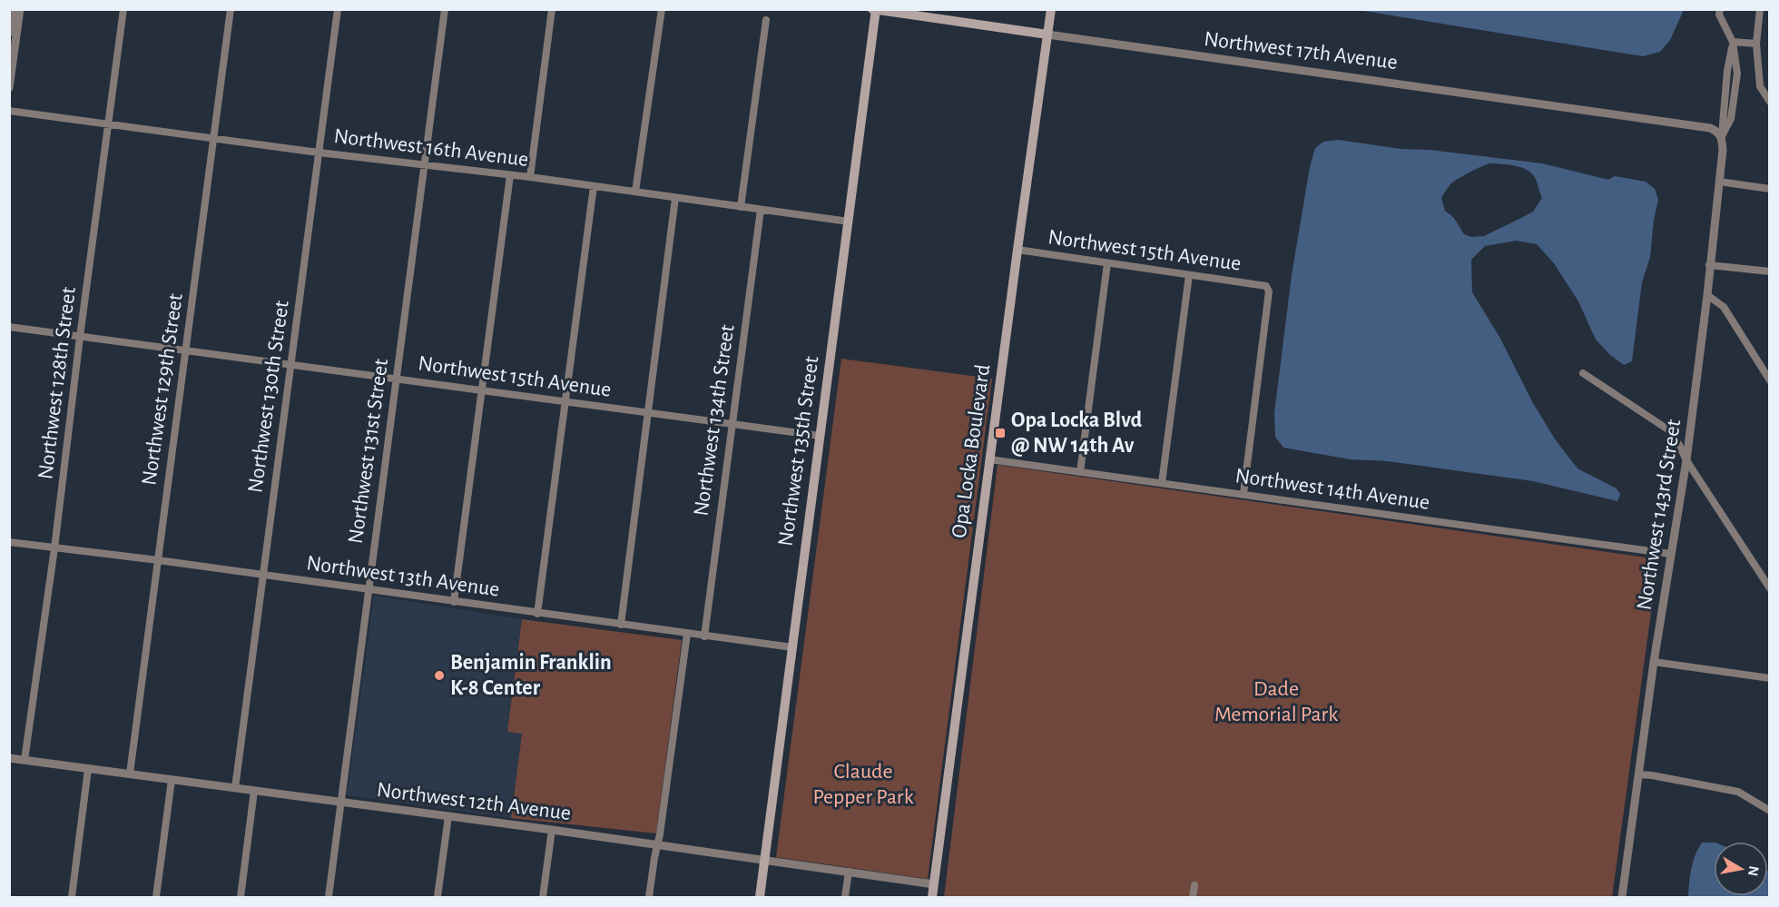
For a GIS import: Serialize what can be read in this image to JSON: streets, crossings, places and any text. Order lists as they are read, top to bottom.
{
  "streets": {
    "main road": ["Northwest 17th Avenue", "Northwest 135th Street", "Opa Locka Boulevard"],
    "street": [
      "Northwest 16th Avenue",
      "Northwest 15th Avenue",
      "Northwest 128th Street",
      "Northwest 129th Street",
      "Northwest 130th Street",
      "Northwest 134th Street",
      "Northwest 131st Street",
      "Northwest 14th Avenue",
      "Northwest 143rd Street",
      "Northwest 13th Avenue",
      "Northwest 12th Avenue"
    ]
  },
  "crossings": [
    ["Northwest 17th Avenue", "Northwest 135th Street"],
    ["Northwest 17th Avenue", "Opa Locka Boulevard"],
    ["Northwest 17th Avenue", "Northwest 143rd Street"],
    ["Northwest 16th Avenue", "Northwest 128th Street"],
    ["Northwest 16th Avenue", "Northwest 129th Street"],
    ["Northwest 16th Avenue", "Northwest 130th Street"],
    ["Northwest 16th Avenue", "Northwest 134th Street"],
    ["Northwest 16th Avenue", "Northwest 131st Street"],
    ["Northwest 16th Avenue", "Northwest 135th Street"],
    ["Northwest 15th Avenue", "Northwest 128th Street"],
    ["Northwest 15th Avenue", "Northwest 129th Street"],
    ["Northwest 15th Avenue", "Northwest 130th Street"],
    ["Northwest 15th Avenue", "Northwest 134th Street"],
    ["Northwest 15th Avenue", "Northwest 131st Street"],
    ["Northwest 15th Avenue", "Northwest 135th Street"],
    ["Northwest 15th Avenue", "Opa Locka Boulevard"],
    ["Northwest 15th Avenue", "Northwest 14th Avenue"],
    ["Northwest 128th Street", "Northwest 13th Avenue"],
    ["Northwest 128th Street", "Northwest 12th Avenue"],
    ["Northwest 129th Street", "Northwest 13th Avenue"],
    ["Northwest 129th Street", "Northwest 12th Avenue"],
    ["Northwest 130th Street", "Northwest 13th Avenue"],
    ["Northwest 130th Street", "Northwest 12th Avenue"],
    ["Northwest 134th Street", "Northwest 13th Avenue"],
    ["Northwest 131st Street", "Northwest 13th Avenue"],
    ["Northwest 131st Street", "Northwest 12th Avenue"],
    ["Northwest 135th Street", "Northwest 13th Avenue"],
    ["Northwest 135th Street", "Northwest 12th Avenue"],
    ["Opa Locka Boulevard", "Northwest 14th Avenue"],
    ["Opa Locka Boulevard", "Northwest 12th Avenue"],
    ["Northwest 14th Avenue", "Northwest 143rd Street"]
  ],
  "parks": ["Dade Memorial Park", "Claude Pepper Park"],
  "places": {
    "transit": ["Opa Locka Blvd @ NW 14th Av"],
    "other": ["Benjamin Franklin K-8 Center"]
  },
  "north": "right"
}
